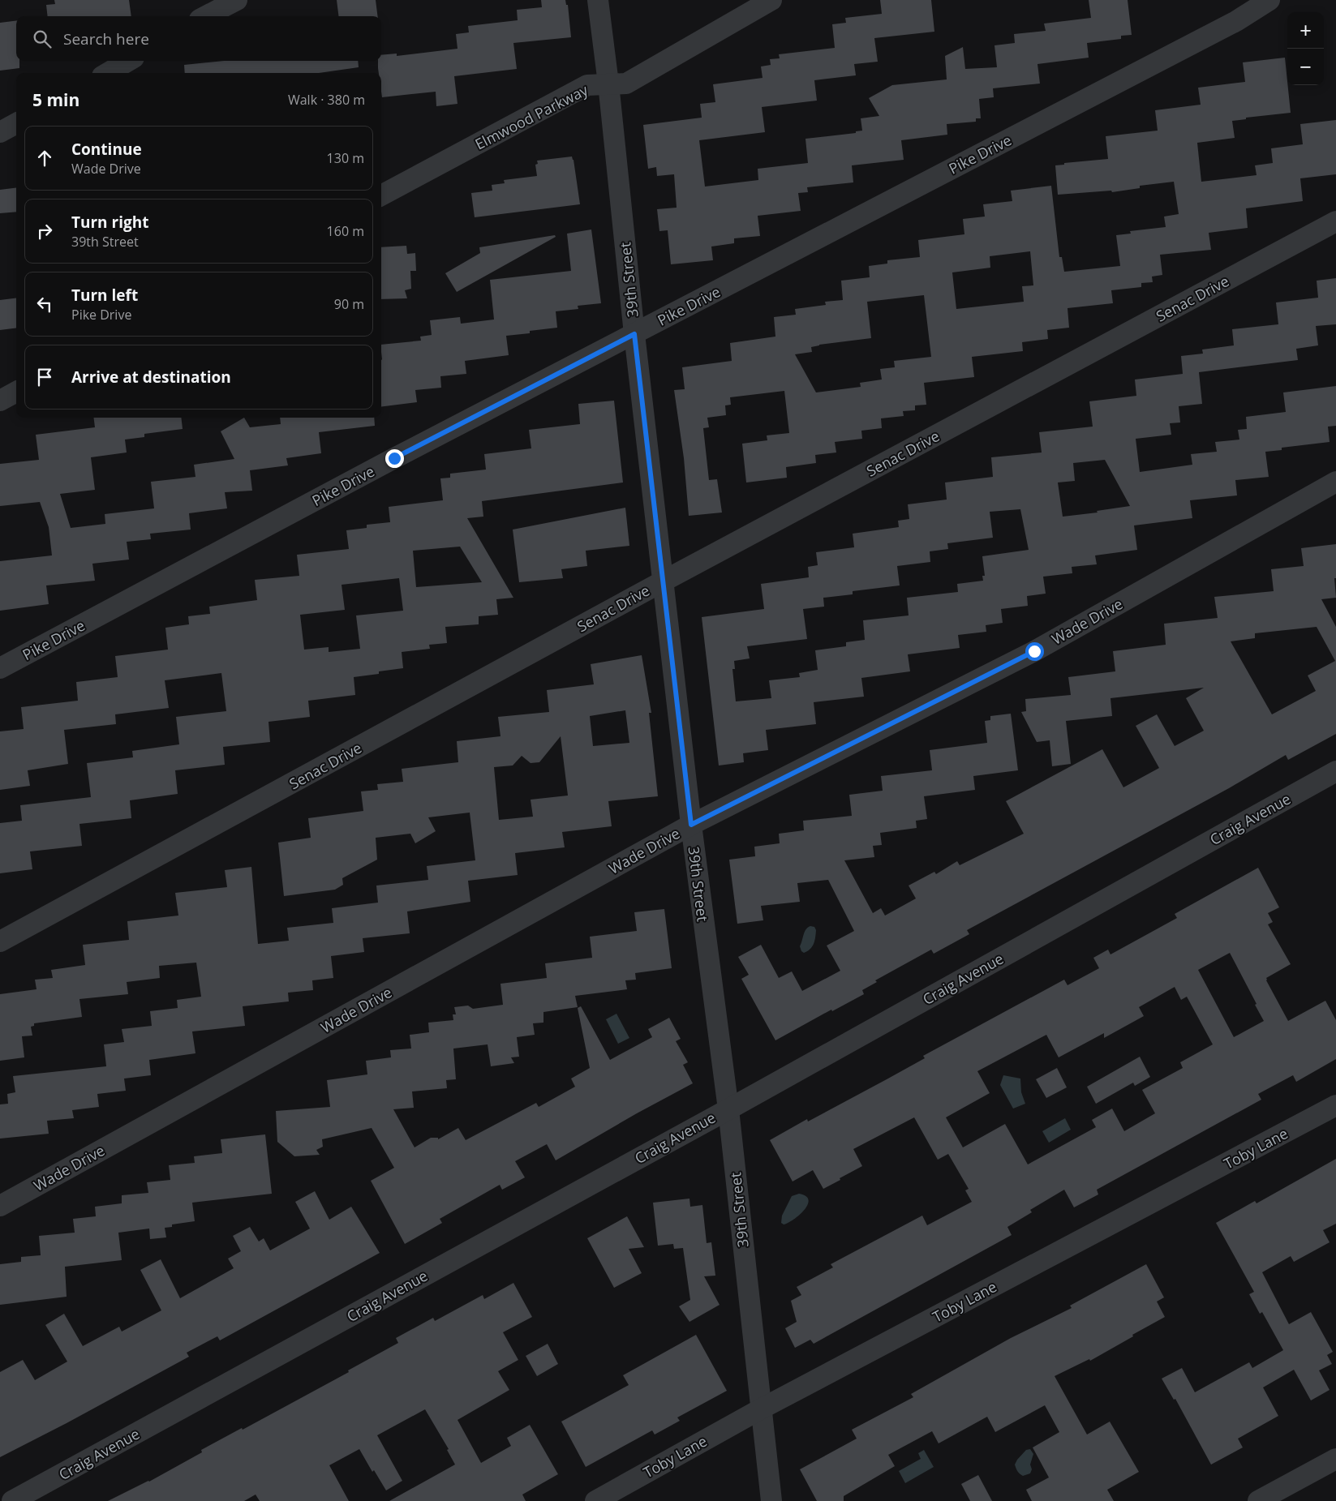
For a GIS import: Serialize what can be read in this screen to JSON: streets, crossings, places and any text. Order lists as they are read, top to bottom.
{
  "streets": {
    "street": [
      "Elmwood Parkway",
      "Pike Drive",
      "39th Street",
      "Senac Drive",
      "Wade Drive",
      "Craig Avenue",
      "Toby Lane"
    ]
  },
  "crossings": [
    ["Elmwood Parkway", "39th Street"],
    ["Pike Drive", "39th Street"],
    ["39th Street", "Senac Drive"],
    ["39th Street", "Wade Drive"],
    ["39th Street", "Craig Avenue"],
    ["39th Street", "Toby Lane"]
  ],
  "page": {
    "map_buttons": ["+", "−"],
    "search": "Search here",
    "heading": ["5 min", "Walk · 380 m"],
    "list": [
      ["Continue", "Wade Drive", "130 m"],
      ["Turn right", "39th Street", "160 m"],
      ["Turn left", "Pike Drive", "90 m"],
      "Arrive at destination"
    ]
  }
}
